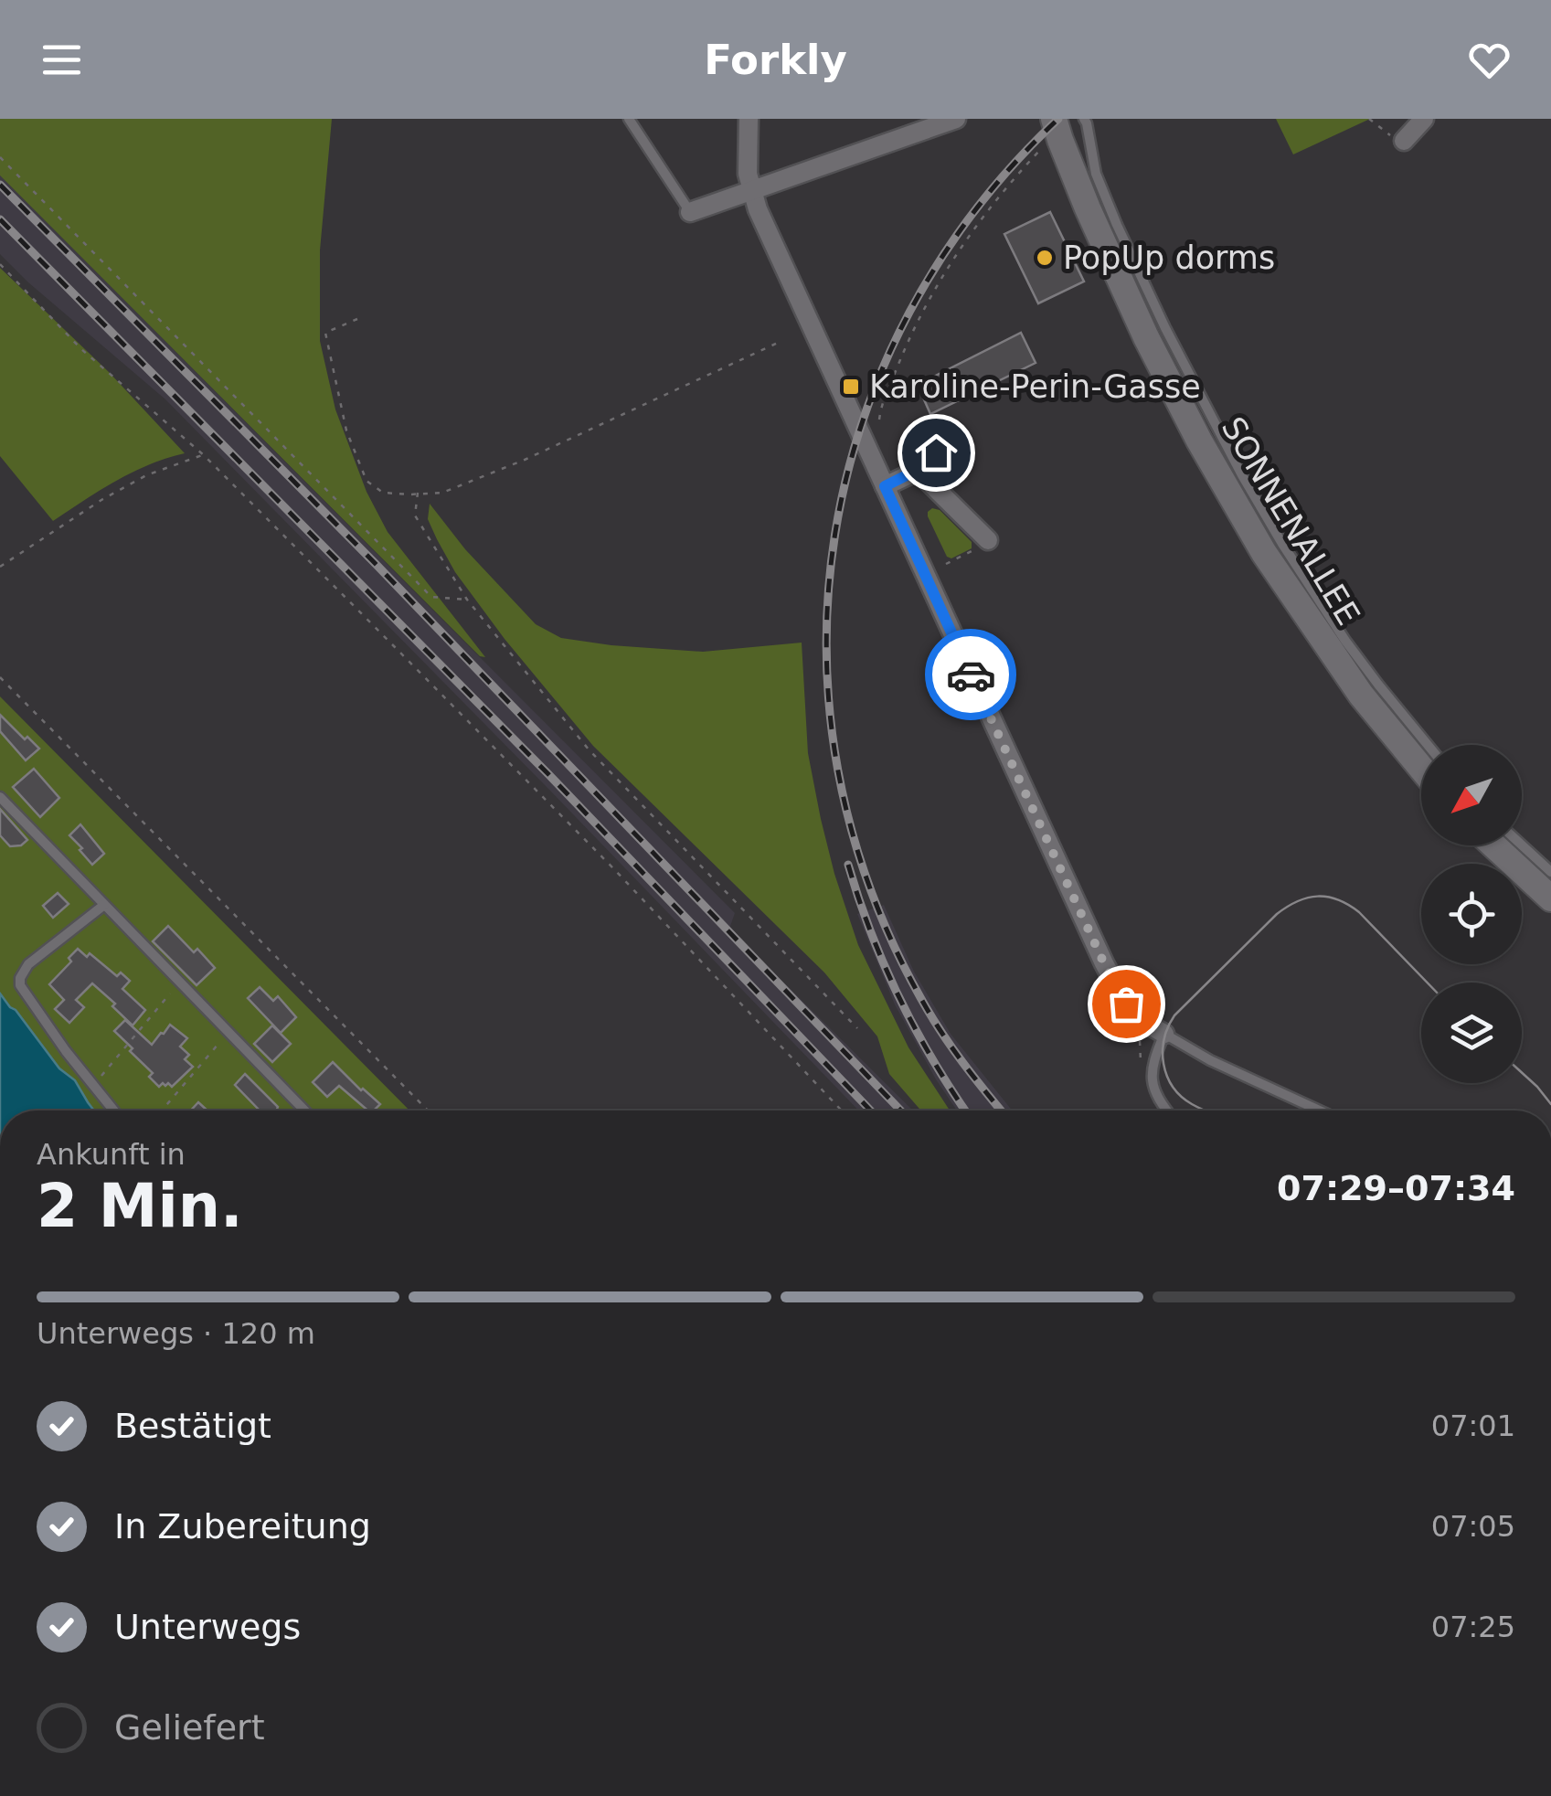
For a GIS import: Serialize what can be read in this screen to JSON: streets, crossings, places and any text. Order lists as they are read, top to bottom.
{
  "streets": {
    "street": ["SONNENALLEE"]
  },
  "places": {
    "other": ["PopUp dorms"],
    "transit": ["Karoline-Perin-Gasse"]
  },
  "north": "bottom left",
  "page": {
    "header": "Forkly",
    "heading": ["2 Min.", "Ankunft in", "07:29–07:34"],
    "bar": "Unterwegs · 120 m",
    "list": [
      ["Bestätigt", "07:01"],
      ["In Zubereitung", "07:05"],
      ["Unterwegs", "07:25"],
      "Geliefert"
    ]
  }
}
